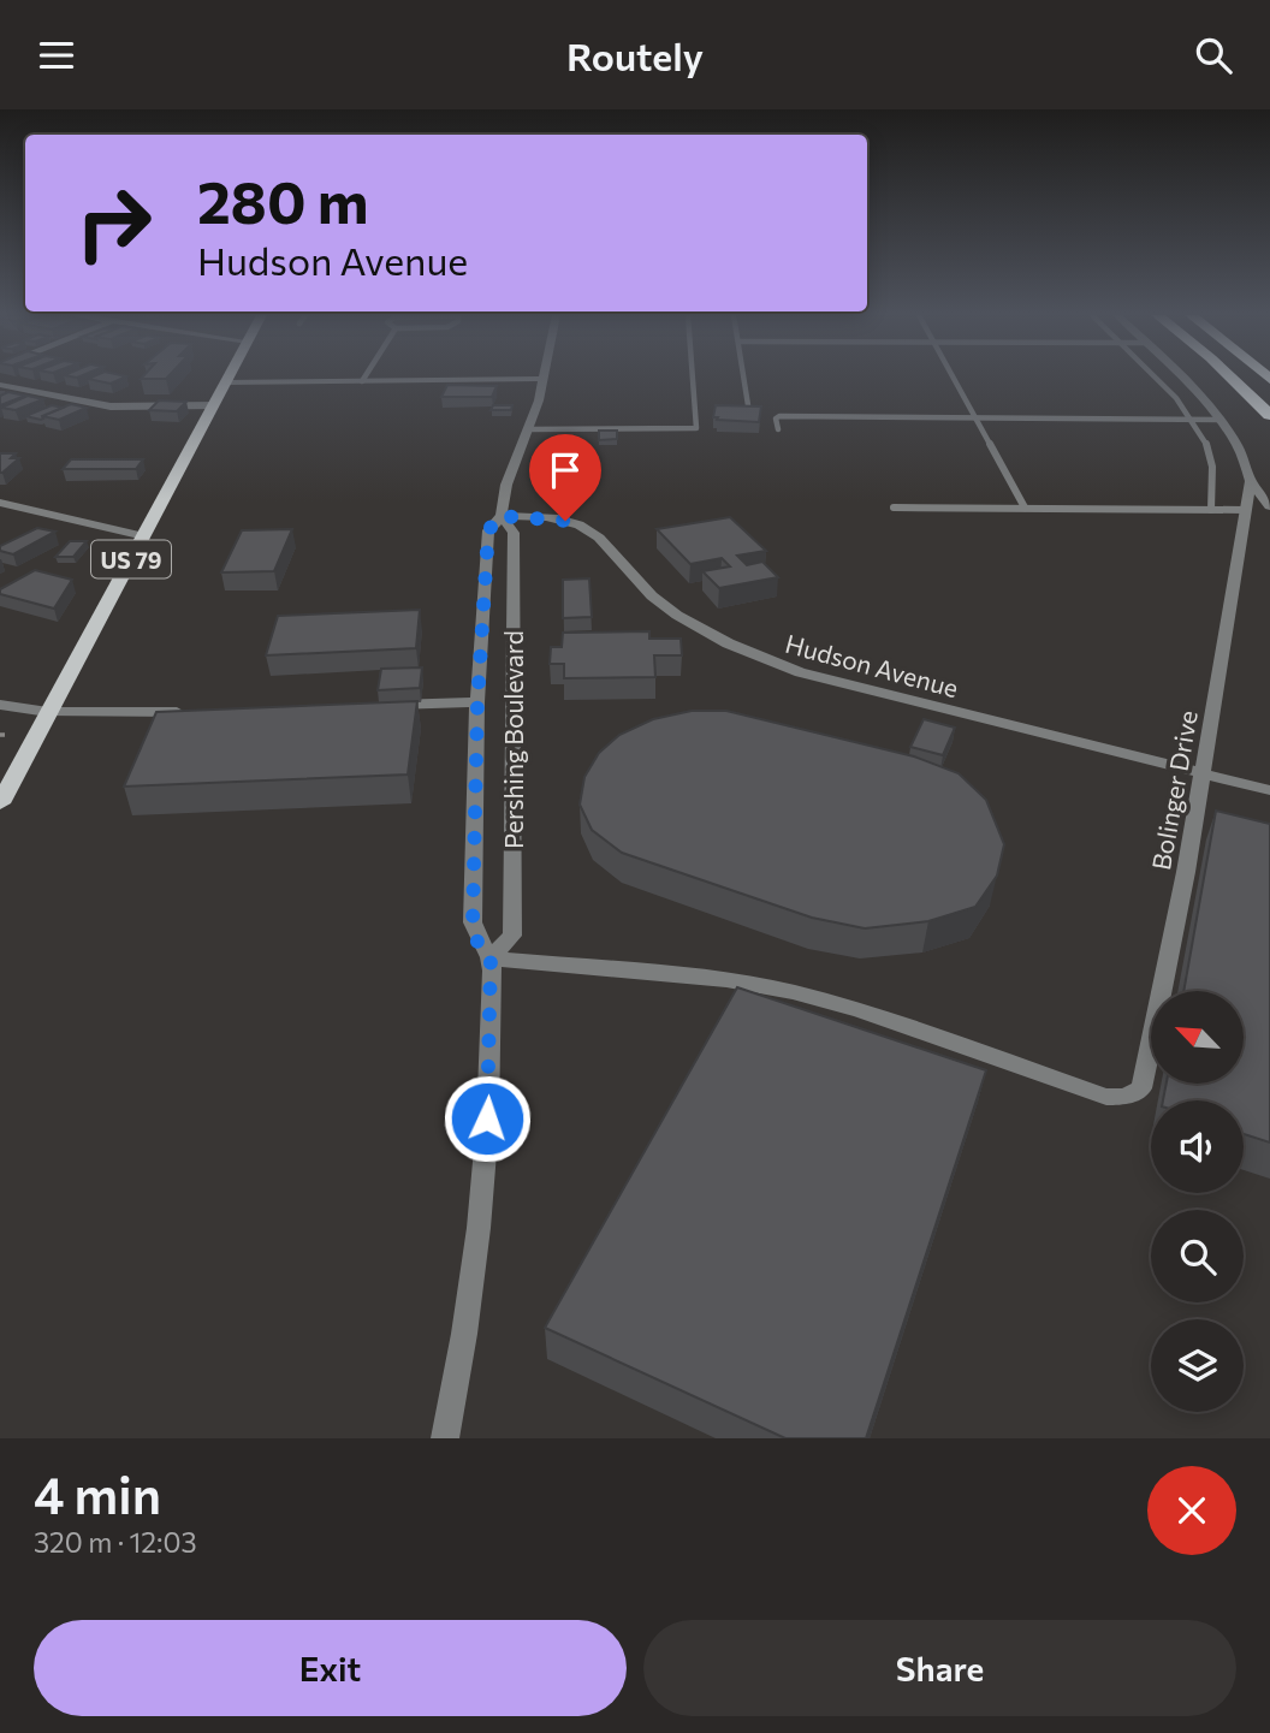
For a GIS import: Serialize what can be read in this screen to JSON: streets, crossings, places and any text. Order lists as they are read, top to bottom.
{
  "streets": {
    "main road": ["US 79"],
    "street": ["Hudson Avenue", "Pershing Boulevard", "Bolinger Drive"]
  },
  "crossings": [
    ["Hudson Avenue", "Pershing Boulevard"],
    ["Hudson Avenue", "Bolinger Drive"],
    ["Pershing Boulevard", "Bolinger Drive"]
  ],
  "north": "top left",
  "page": {
    "header": "Routely",
    "turn": ["280 m", "Hudson Avenue"],
    "heading": ["4 min", "320 m · 12:03"],
    "buttons": ["Exit", "Share"]
  }
}
